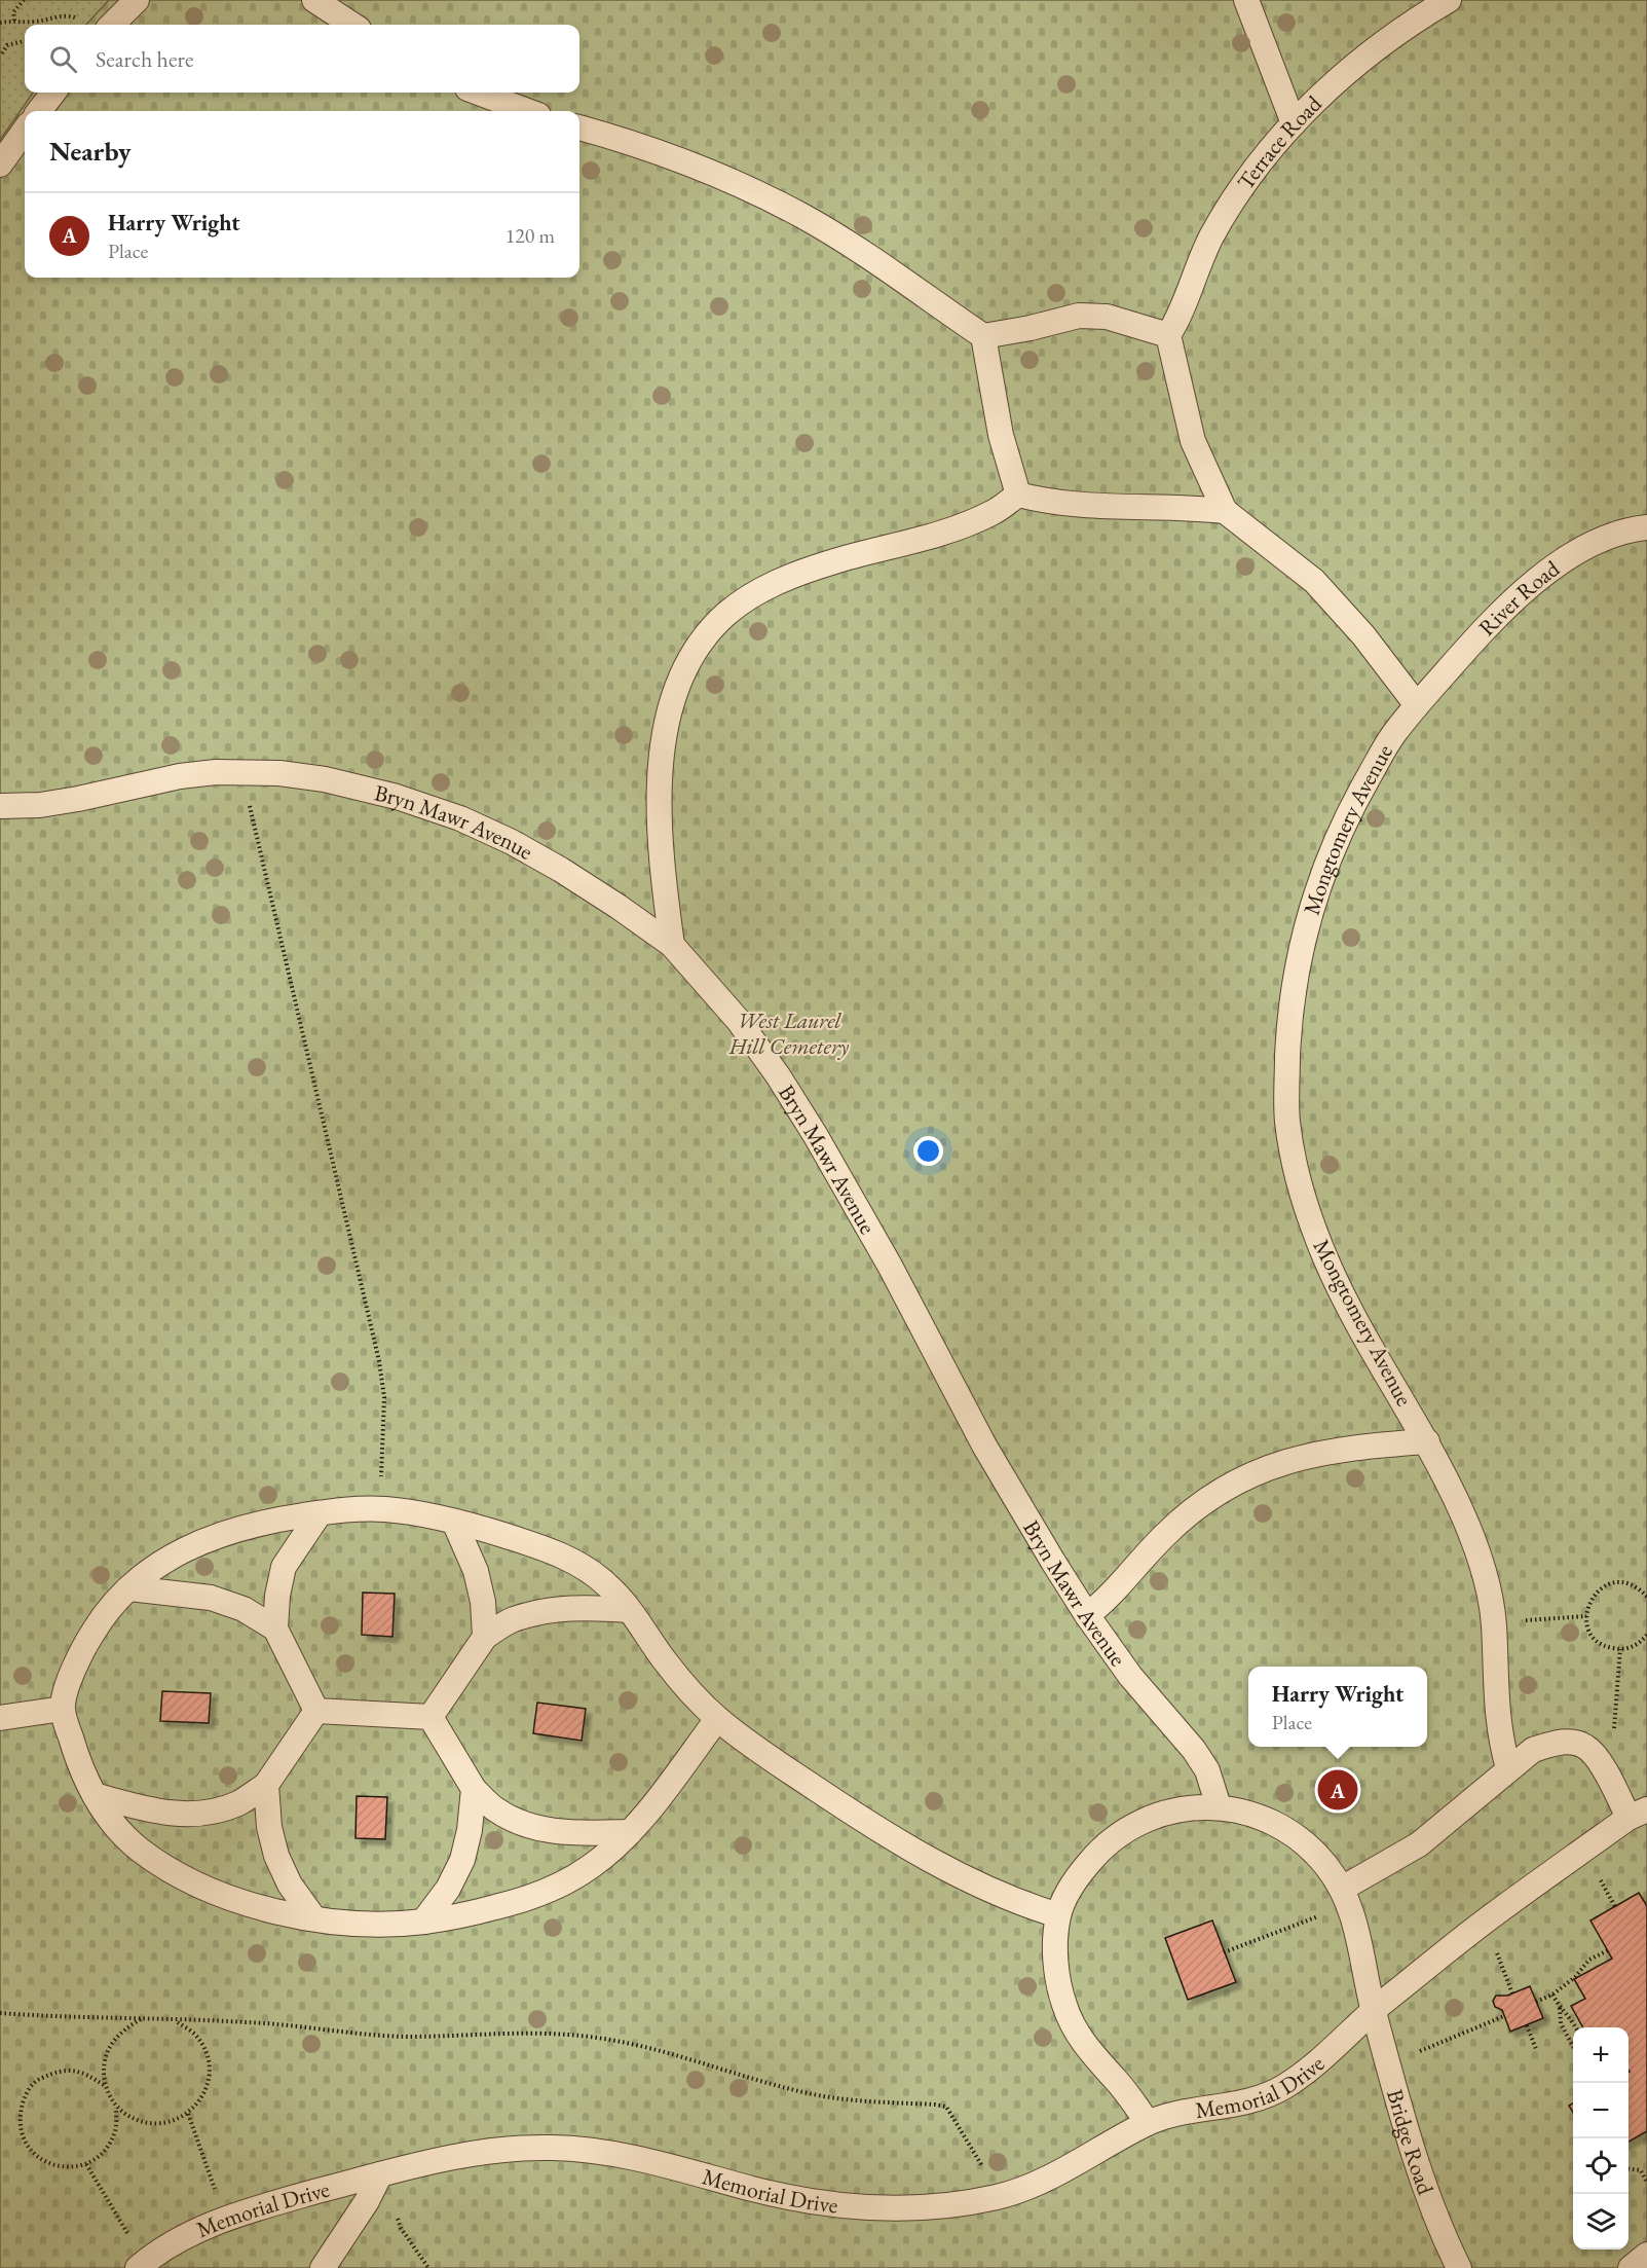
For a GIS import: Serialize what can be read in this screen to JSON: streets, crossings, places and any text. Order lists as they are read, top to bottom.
{
  "streets": {
    "lane": [
      "Terrace Road",
      "River Road",
      "Bryn Mawr Avenue",
      "Mongtomery Avenue",
      "Memorial Drive",
      "Bridge Road"
    ]
  },
  "crossings": [
    ["River Road", "Mongtomery Avenue"],
    ["Memorial Drive", "Bridge Road"]
  ],
  "parks": ["West Laurel Hill Cemetery"],
  "page": {
    "search": "Search here",
    "heading": "Nearby",
    "list": [
      {
        "mark": "A",
        "name": "Harry Wright",
        "note": "Place",
        "value": "120 m"
      }
    ],
    "popup": ["Harry Wright", "Place"],
    "pins": "A",
    "map_buttons": ["+", "−"]
  }
}
